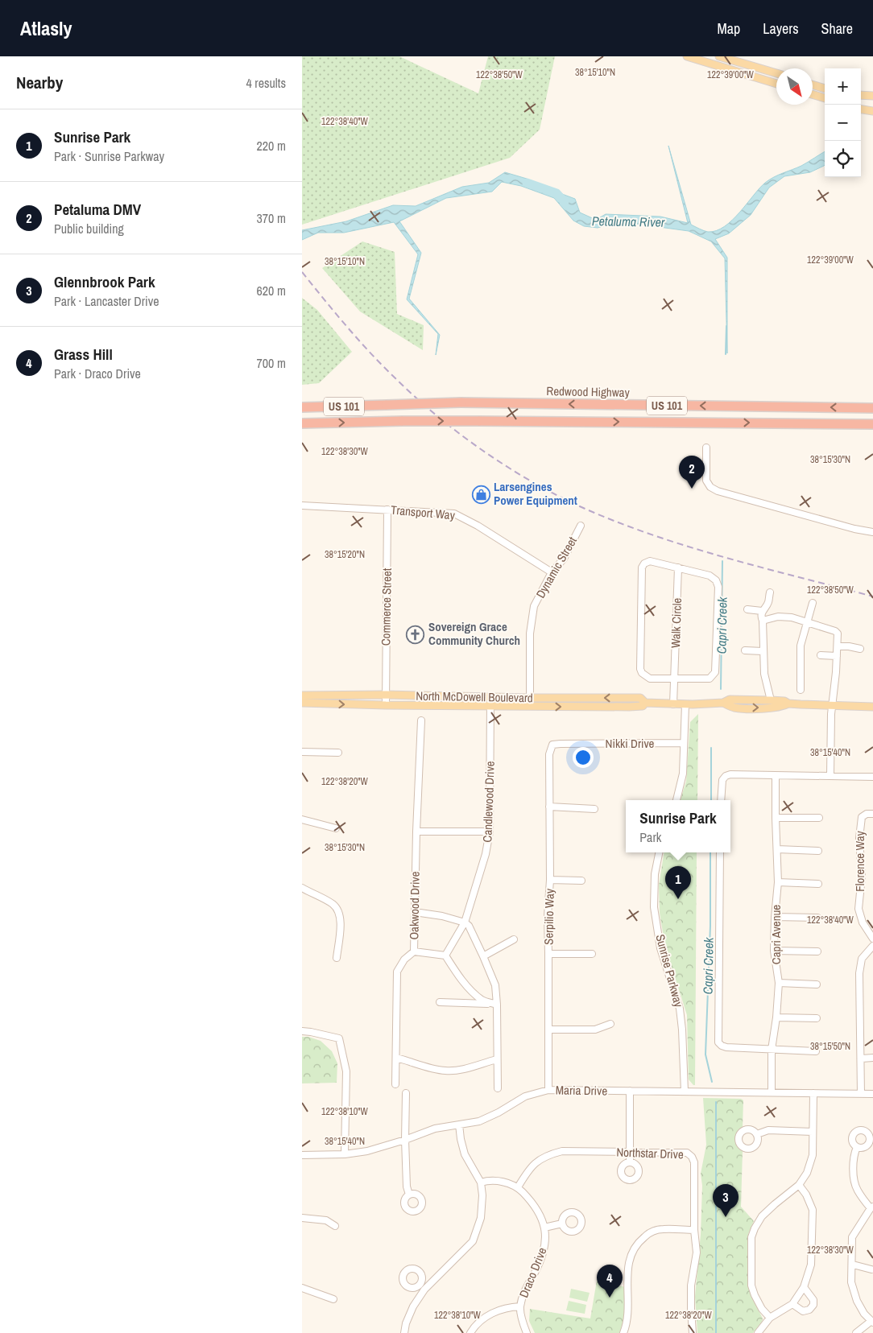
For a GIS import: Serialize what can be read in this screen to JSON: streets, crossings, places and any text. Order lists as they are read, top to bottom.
{
  "streets": {
    "highway": ["Redwood Highway", "US 101"],
    "main road": ["North McDowell Boulevard"],
    "street": [
      "Transport Way",
      "Dynamic Street",
      "Commerce Street",
      "Walk Circle",
      "Nikki Drive",
      "Candlewood Drive",
      "Florence Way",
      "Oakwood Drive",
      "Serpilio Way",
      "Capri Avenue",
      "Sunrise Parkway",
      "Maria Drive",
      "Northstar Drive",
      "Draco Drive"
    ]
  },
  "crossings": [
    ["Transport Way", "Dynamic Street"],
    ["Transport Way", "Commerce Street"],
    ["Dynamic Street", "North McDowell Boulevard"],
    ["Commerce Street", "North McDowell Boulevard"],
    ["Walk Circle", "North McDowell Boulevard"],
    ["North McDowell Boulevard", "Candlewood Drive"],
    ["Nikki Drive", "Serpilio Way"],
    ["Serpilio Way", "Maria Drive"],
    ["Capri Avenue", "Maria Drive"],
    ["Sunrise Parkway", "Maria Drive"],
    ["Northstar Drive", "Draco Drive"]
  ],
  "water": ["Petaluma River", "Capri Creek"],
  "places": {
    "shop": ["Larsengines Power Equipment"],
    "church": ["Sovereign Grace Community Church"]
  },
  "north": "bottom right",
  "page": {
    "header": "Atlasly",
    "nav": ["Map", "Layers", "Share"],
    "heading": ["Nearby", "4 results"],
    "map_buttons": ["+", "−"],
    "list": [
      {
        "mark": "1",
        "name": "Sunrise Park",
        "note": "Park · Sunrise Parkway",
        "value": "220 m"
      },
      {
        "mark": "2",
        "name": "Petaluma DMV",
        "note": "Public building",
        "value": "370 m"
      },
      {
        "mark": "3",
        "name": "Glennbrook Park",
        "note": "Park · Lancaster Drive",
        "value": "620 m"
      },
      {
        "mark": "4",
        "name": "Grass Hill",
        "note": "Park · Draco Drive",
        "value": "700 m"
      }
    ],
    "pins": [
      "2",
      "1",
      "3",
      "4"
    ],
    "popup": ["Sunrise Park", "Park"]
  },
  "coordinates": [
    "38°15'10\"N",
    "122°38'50\"W",
    "122°39'00\"W",
    "122°38'40\"W",
    "122°38'30\"W",
    "38°15'30\"N",
    "38°15'20\"N",
    "38°15'40\"N",
    "122°38'20\"W",
    "38°15'50\"N",
    "122°38'10\"W"
  ]
}
